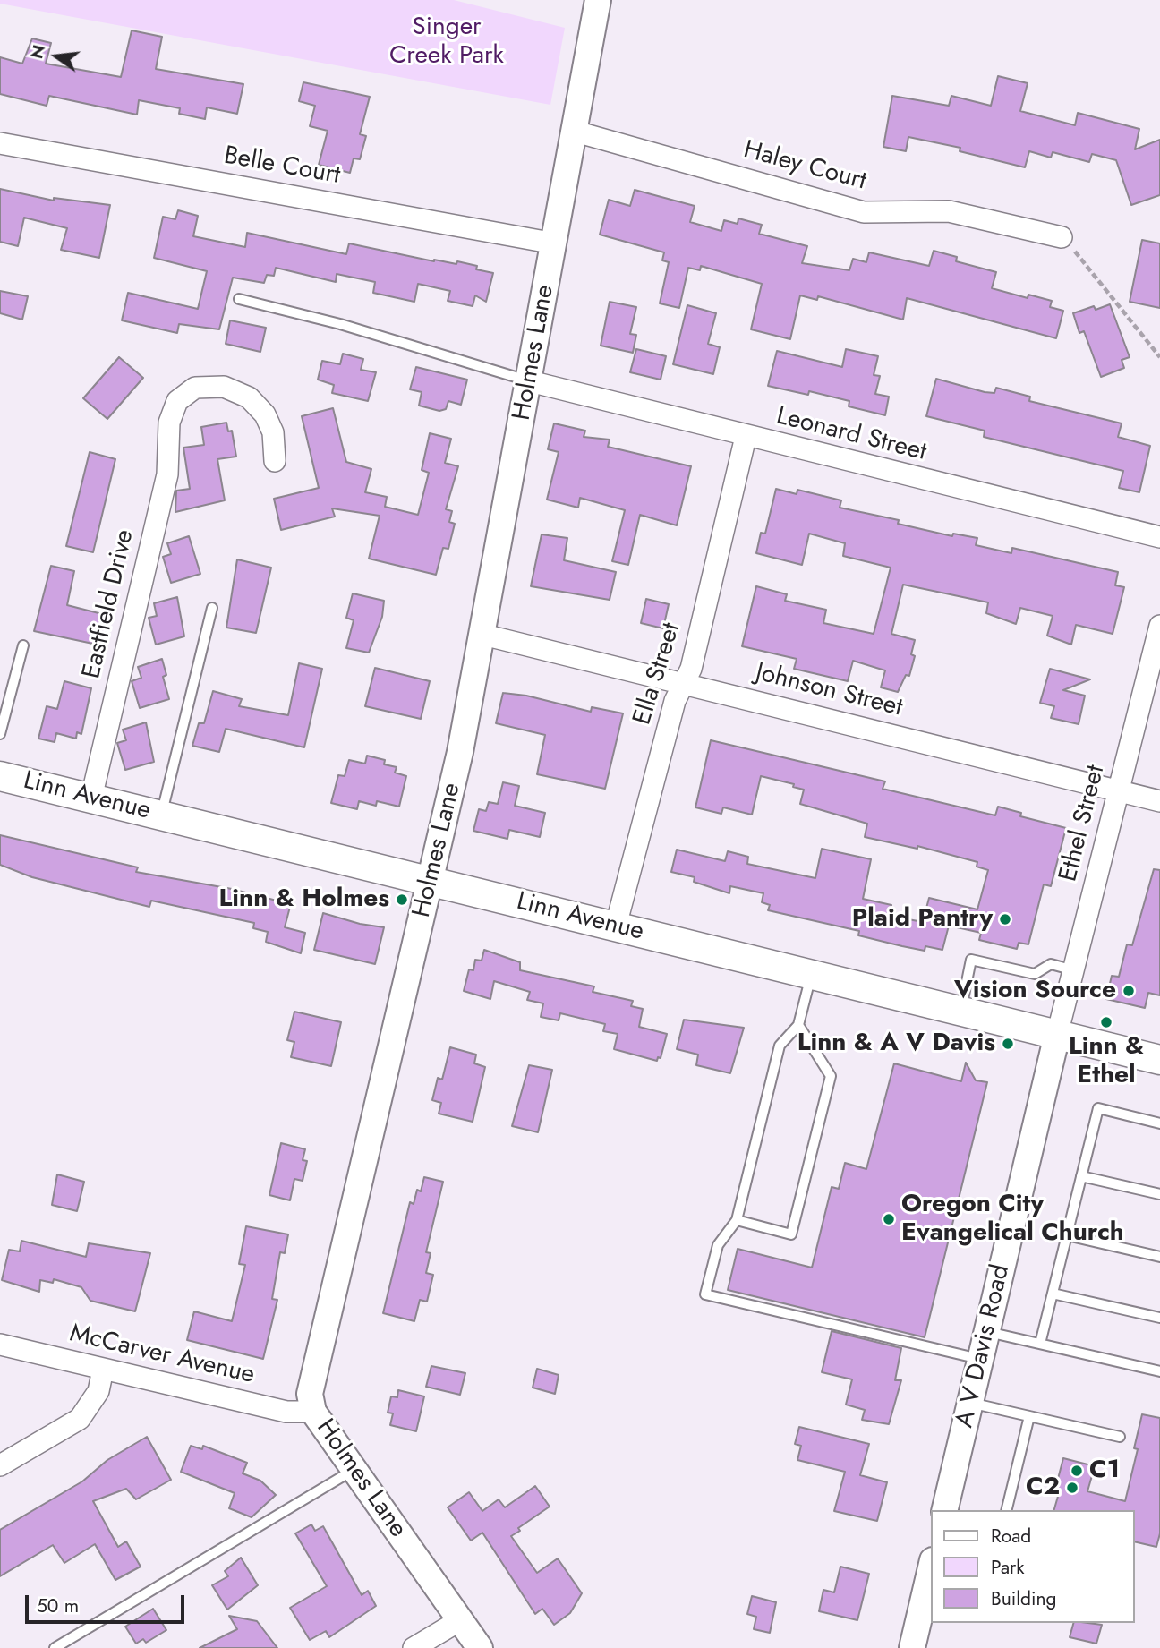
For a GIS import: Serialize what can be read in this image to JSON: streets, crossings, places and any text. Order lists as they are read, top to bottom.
{
  "streets": {
    "main road": ["Linn Avenue"],
    "street": [
      "Belle Court",
      "Haley Court",
      "Holmes Lane",
      "Leonard Street",
      "Eastfield Drive",
      "Ella Street",
      "Johnson Street",
      "Ethel Street",
      "A V Davis Road",
      "McCarver Avenue"
    ]
  },
  "crossings": [
    ["Belle Court", "Holmes Lane"],
    ["Haley Court", "Holmes Lane"],
    ["Holmes Lane", "Leonard Street"],
    ["Holmes Lane", "Johnson Street"],
    ["Holmes Lane", "Linn Avenue"],
    ["Holmes Lane", "McCarver Avenue"],
    ["Leonard Street", "Ella Street"],
    ["Eastfield Drive", "Linn Avenue"],
    ["Ella Street", "Johnson Street"],
    ["Ella Street", "Linn Avenue"],
    ["Johnson Street", "Ethel Street"],
    ["Linn Avenue", "Ethel Street"],
    ["Linn Avenue", "A V Davis Road"],
    ["Ethel Street", "A V Davis Road"]
  ],
  "parks": ["Singer Creek Park"],
  "places": [
    "Linn & Holmes",
    "Plaid Pantry",
    "Vision Source",
    "Linn & Ethel",
    "Linn & A V Davis",
    "Oregon City Evangelical Church",
    "C1",
    "C2"
  ],
  "legend": ["Road", "Park", "Building"],
  "scale_bar": "50 m",
  "north": "left"
}
